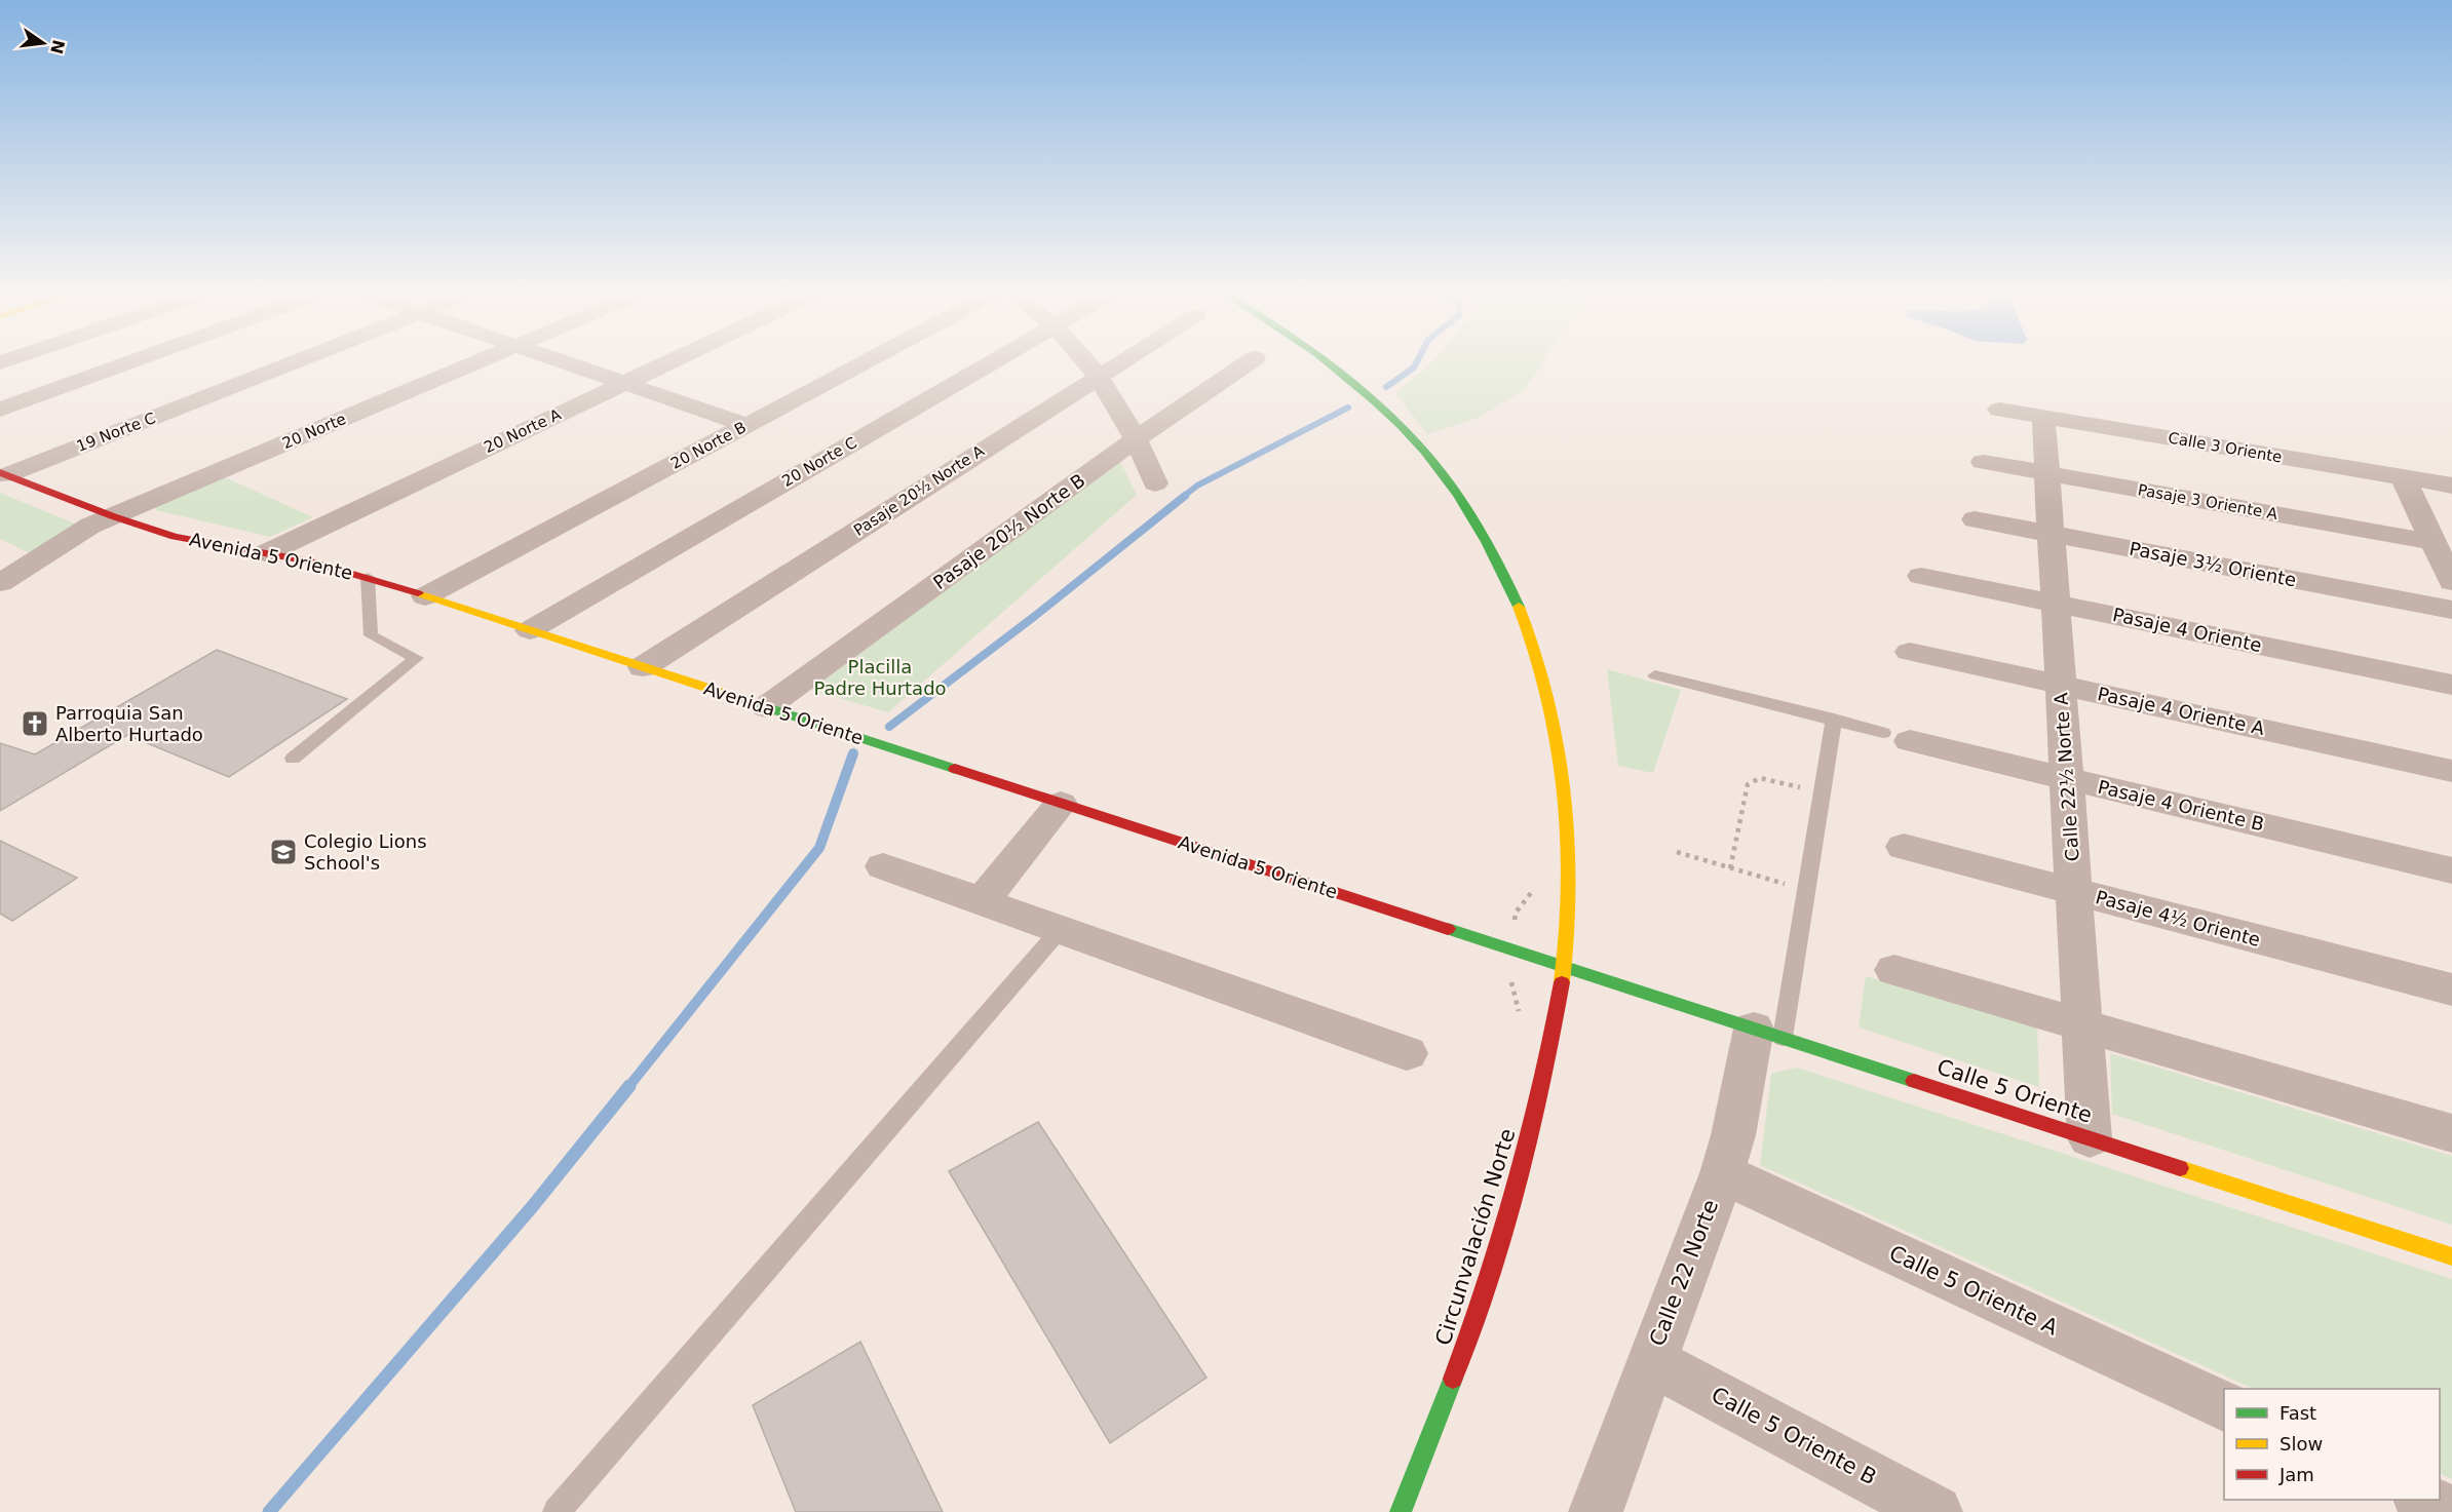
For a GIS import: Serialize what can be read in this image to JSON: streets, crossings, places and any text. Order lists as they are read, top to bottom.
{
  "streets": {
    "street": [
      "20 Norte",
      "20 Norte A",
      "19 Norte C",
      "20 Norte B",
      "Calle 3 Oriente",
      "20 Norte C",
      "Pasaje 20½ Norte A",
      "Pasaje 3 Oriente A",
      "Pasaje 20½ Norte B",
      "Avenida 5 Oriente",
      "Pasaje 3½ Oriente",
      "Pasaje 4 Oriente",
      "Pasaje 4 Oriente A",
      "Calle 22½ Norte A",
      "Pasaje 4 Oriente B",
      "Pasaje 4½ Oriente",
      "Calle 5 Oriente",
      "Circunvalación Norte",
      "Calle 22 Norte",
      "Calle 5 Oriente A",
      "Calle 5 Oriente B"
    ]
  },
  "crossings": [
    ["20 Norte", "Avenida 5 Oriente"],
    ["20 Norte A", "Avenida 5 Oriente"],
    ["19 Norte C", "Avenida 5 Oriente"],
    ["20 Norte B", "Avenida 5 Oriente"],
    ["Calle 3 Oriente", "Calle 22½ Norte A"],
    ["20 Norte C", "Avenida 5 Oriente"],
    ["Pasaje 20½ Norte A", "Avenida 5 Oriente"],
    ["Pasaje 3 Oriente A", "Calle 22½ Norte A"],
    ["Pasaje 20½ Norte B", "Avenida 5 Oriente"],
    ["Avenida 5 Oriente", "Calle 5 Oriente"],
    ["Avenida 5 Oriente", "Circunvalación Norte"],
    ["Pasaje 3½ Oriente", "Calle 22½ Norte A"],
    ["Pasaje 4 Oriente", "Calle 22½ Norte A"],
    ["Pasaje 4 Oriente A", "Calle 22½ Norte A"],
    ["Calle 22½ Norte A", "Pasaje 4 Oriente B"],
    ["Calle 22½ Norte A", "Pasaje 4½ Oriente"],
    ["Calle 22½ Norte A", "Calle 5 Oriente"],
    ["Calle 5 Oriente", "Circunvalación Norte"],
    ["Calle 5 Oriente", "Calle 22 Norte"],
    ["Calle 22 Norte", "Calle 5 Oriente A"],
    ["Calle 22 Norte", "Calle 5 Oriente B"]
  ],
  "parks": ["Placilla Padre Hurtado"],
  "places": {
    "church": ["Parroquia San Alberto Hurtado"],
    "school or university": ["Colegio Lions School's"]
  },
  "legend": ["Fast", "Slow", "Jam"],
  "north": "right"
}
